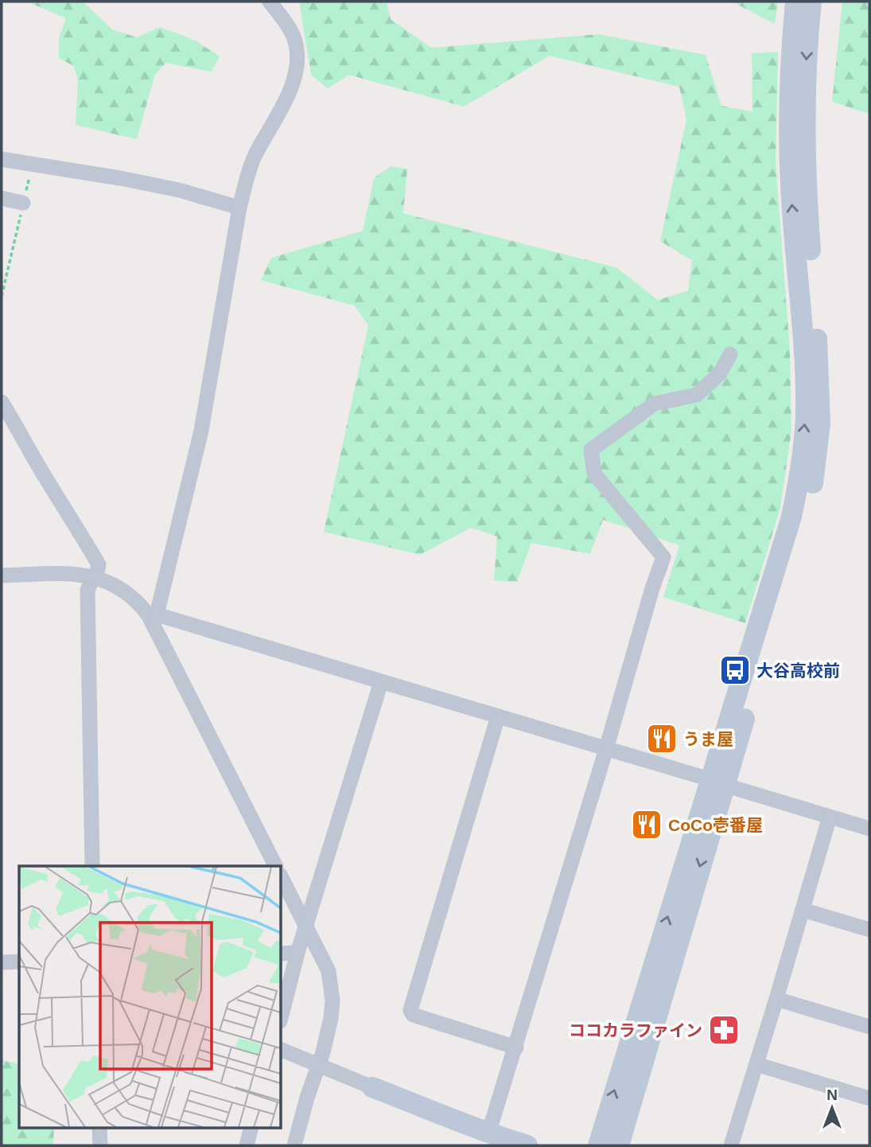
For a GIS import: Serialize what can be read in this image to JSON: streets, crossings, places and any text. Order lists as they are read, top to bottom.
{
  "places": {
    "bus stop": ["大谷高校前"],
    "restaurant": ["うま屋", "CoCo壱番屋"],
    "pharmacy": ["ココカラファイン"]
  },
  "north": "top"
}
